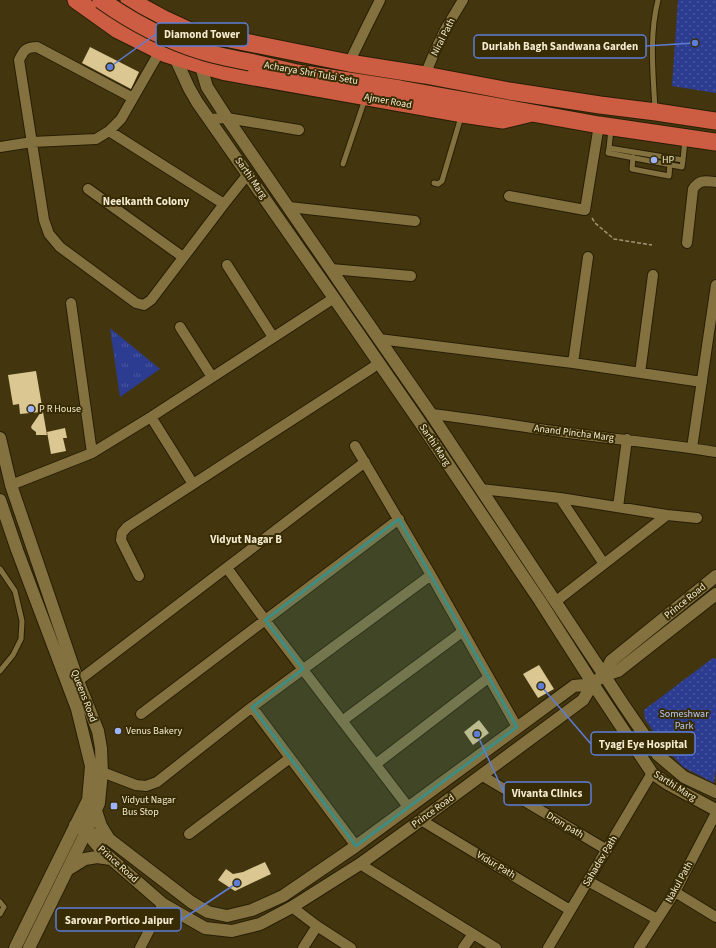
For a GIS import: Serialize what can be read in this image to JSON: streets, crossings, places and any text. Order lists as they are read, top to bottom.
{
  "streets": {
    "highway": ["Acharya Shri Tulsi Setu", "Ajmer Road"],
    "street": [
      "Niral Path",
      "Sarthi Marg",
      "Anand Pincha Marg",
      "Prince Road",
      "Queens Road",
      "Dron path",
      "Sahadev Path",
      "Vidur Path",
      "Nakul Path"
    ]
  },
  "crossings": [
    ["Acharya Shri Tulsi Setu", "Ajmer Road"],
    ["Ajmer Road", "Sarthi Marg"],
    ["Sarthi Marg", "Prince Road"],
    ["Sarthi Marg", "Sahadev Path"],
    ["Prince Road", "Queens Road"],
    ["Prince Road", "Dron path"],
    ["Prince Road", "Vidur Path"],
    ["Dron path", "Sahadev Path"],
    ["Sahadev Path", "Vidur Path"]
  ],
  "districts": ["Neelkanth Colony", "Vidyut Nagar B"],
  "parks": ["Someshwar Park"],
  "places": {
    "other": [
      "Durlabh Bagh Sandwana Garden",
      "Diamond Tower",
      "HP",
      "P R House",
      "Tyagi Eye Hospital",
      "Venus Bakery",
      "Vivanta Clinics",
      "Sarovar Portico Jaipur"
    ],
    "transit": ["Vidyut Nagar Bus Stop"]
  }
}
